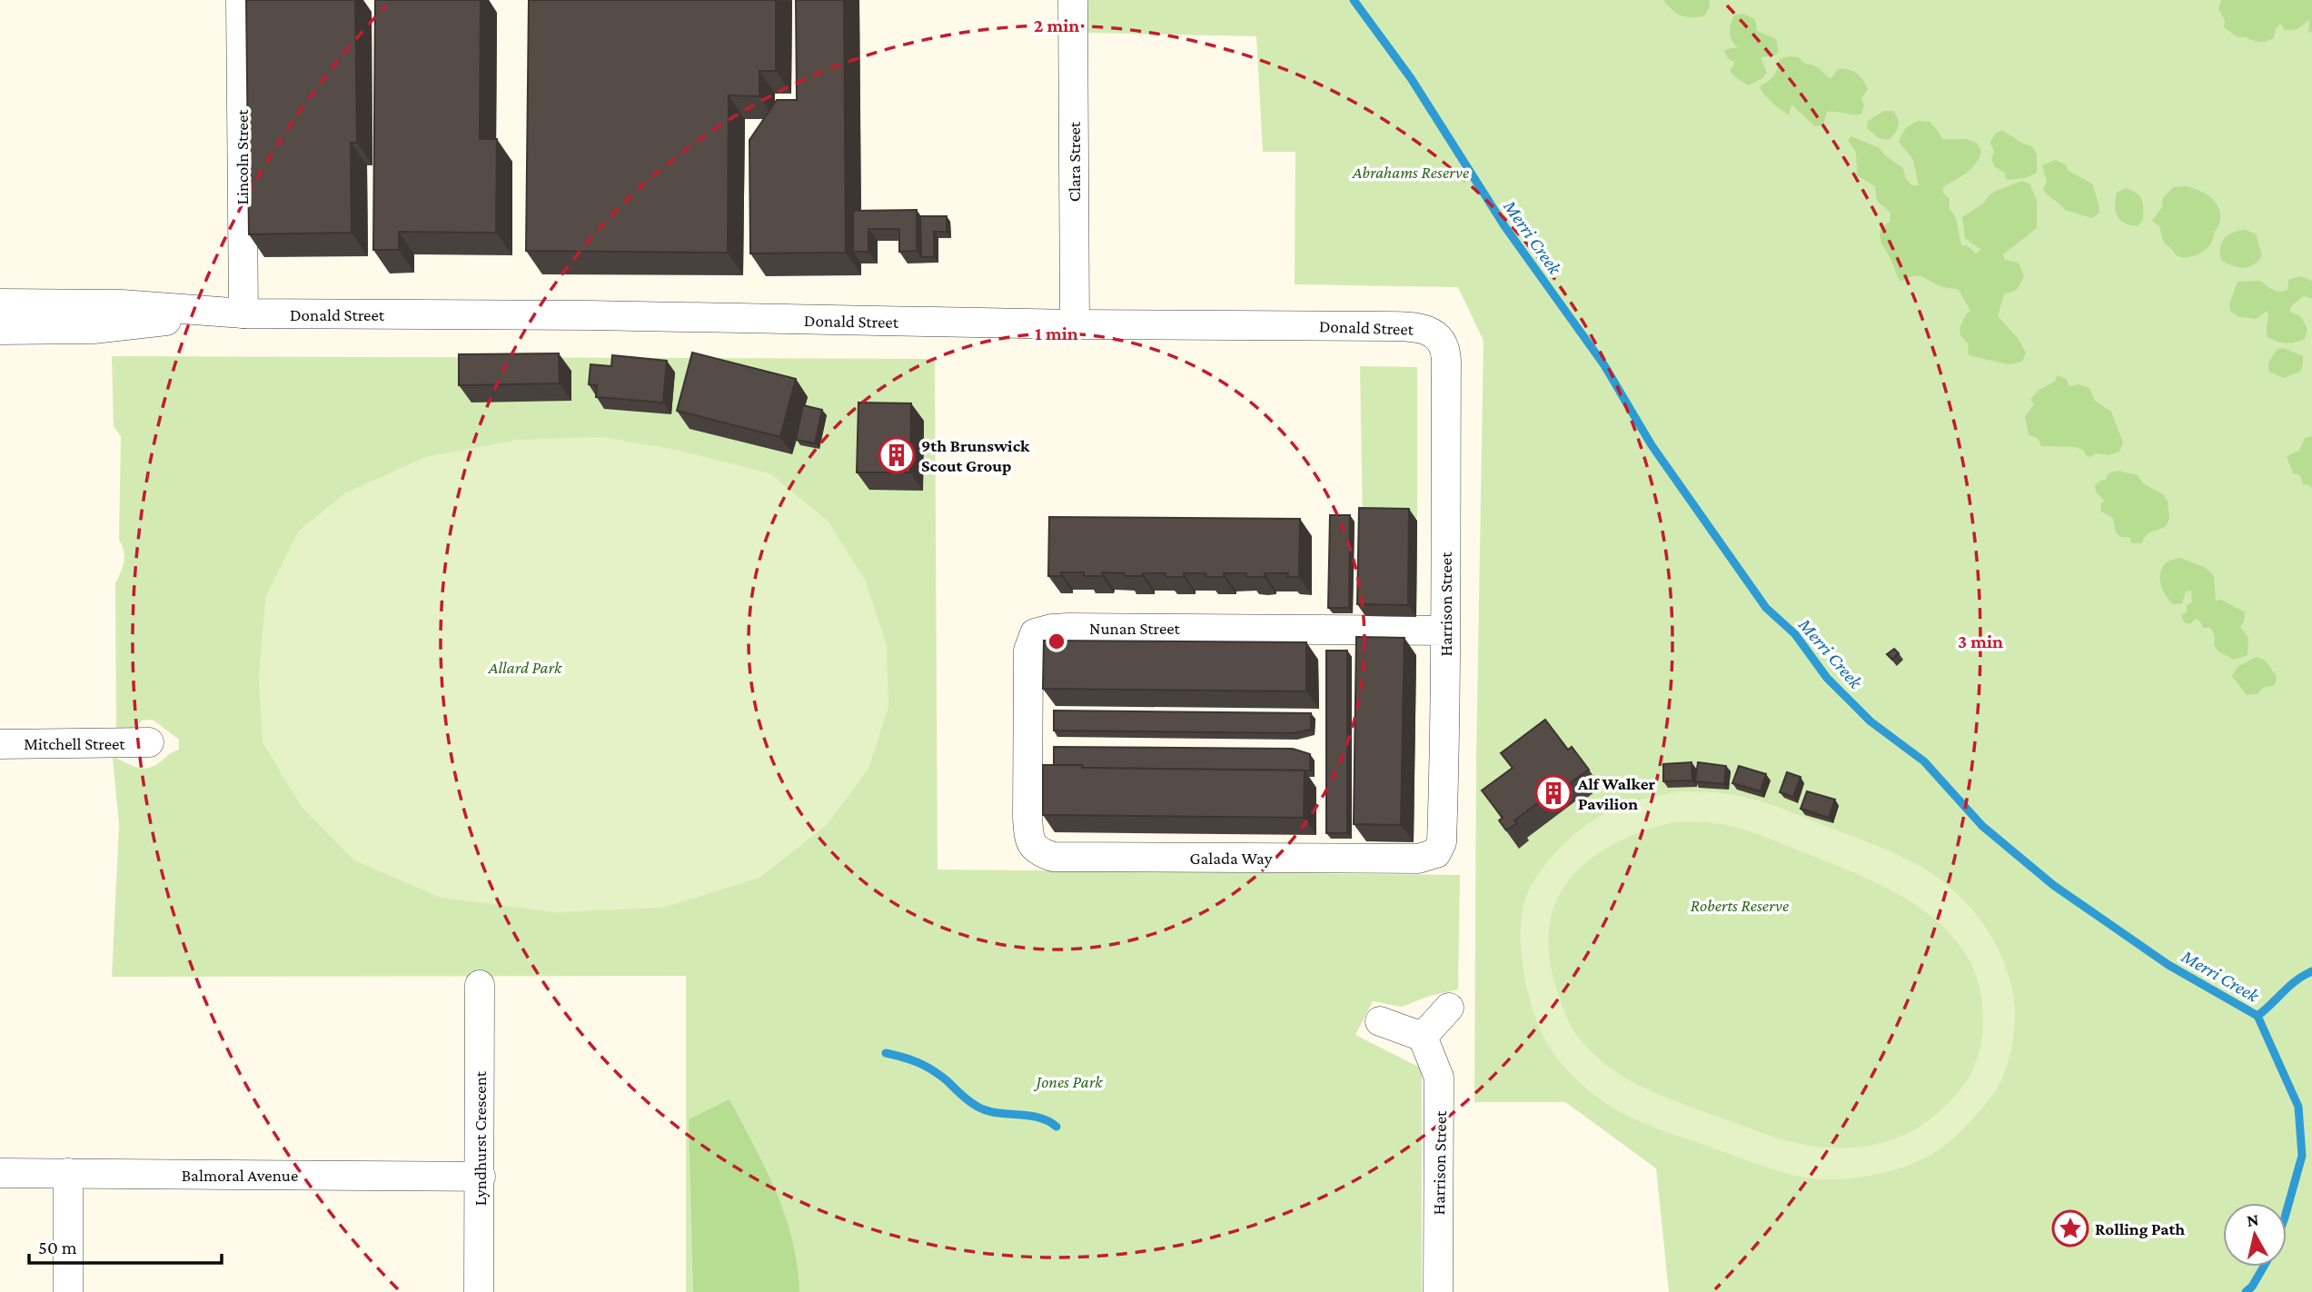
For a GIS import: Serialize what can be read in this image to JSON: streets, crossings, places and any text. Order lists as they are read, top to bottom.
{
  "streets": {
    "street": [
      "Lincoln Street",
      "Clara Street",
      "Donald Street",
      "Harrison Street",
      "Nunan Street",
      "Mitchell Street",
      "Galada Way",
      "Lyndhurst Crescent",
      "Balmoral Avenue"
    ]
  },
  "crossings": [
    ["Lincoln Street", "Donald Street"],
    ["Clara Street", "Donald Street"],
    ["Donald Street", "Harrison Street"],
    ["Harrison Street", "Nunan Street"],
    ["Harrison Street", "Galada Way"],
    ["Nunan Street", "Galada Way"],
    ["Lyndhurst Crescent", "Balmoral Avenue"]
  ],
  "water": ["Merri Creek"],
  "parks": [
    "Abrahams Reserve",
    "Allard Park",
    "Roberts Reserve",
    "Jones Park"
  ],
  "places": {
    "building": ["9th Brunswick Scout Group", "Alf Walker Pavilion"],
    "place": ["Rolling Path"]
  },
  "scale_bar": "50 m",
  "north": "top",
  "rings": ["2 min", "1 min", "3 min"]
}
